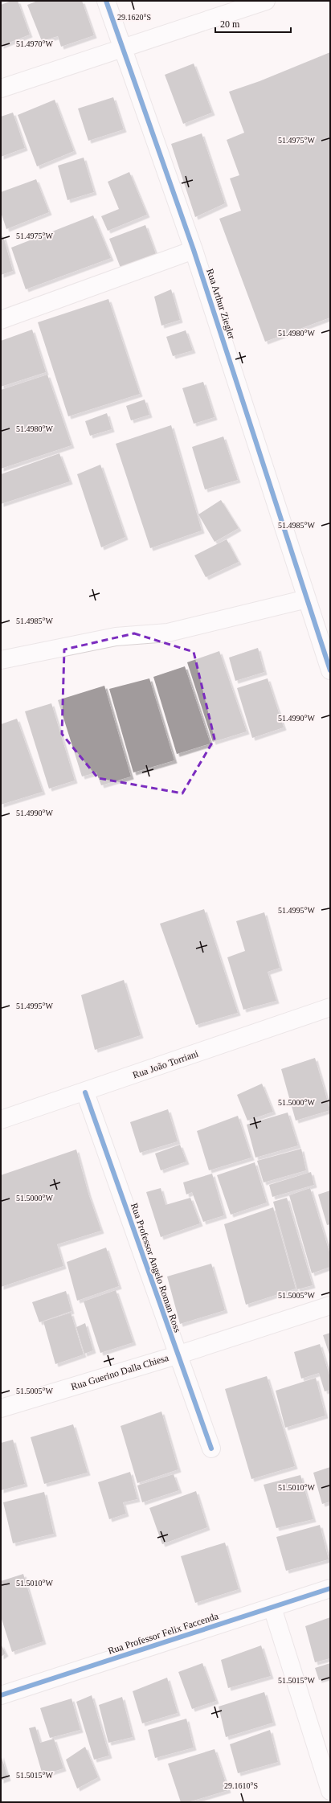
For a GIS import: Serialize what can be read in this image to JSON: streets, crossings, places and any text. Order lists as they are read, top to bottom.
{
  "streets": {
    "street": [
      "Rua Arthur Ziegler",
      "Rua João Torriani",
      "Rua Professor Angelo Roman Ross",
      "Rua Guerino Dalla Chiesa",
      "Rua Professor Felix Faccenda"
    ]
  },
  "crossings": [
    ["Rua João Torriani", "Rua Professor Angelo Roman Ross"],
    ["Rua Professor Angelo Roman Ross", "Rua Guerino Dalla Chiesa"]
  ],
  "scale_bar": "20 m",
  "coordinates": [
    "29.1620°S",
    "51.4970°W",
    "51.4975°W",
    "51.4980°W",
    "51.4985°W",
    "51.4990°W",
    "51.4995°W",
    "51.5000°W",
    "51.5005°W",
    "51.5010°W",
    "51.5015°W",
    "29.1610°S"
  ]
}
